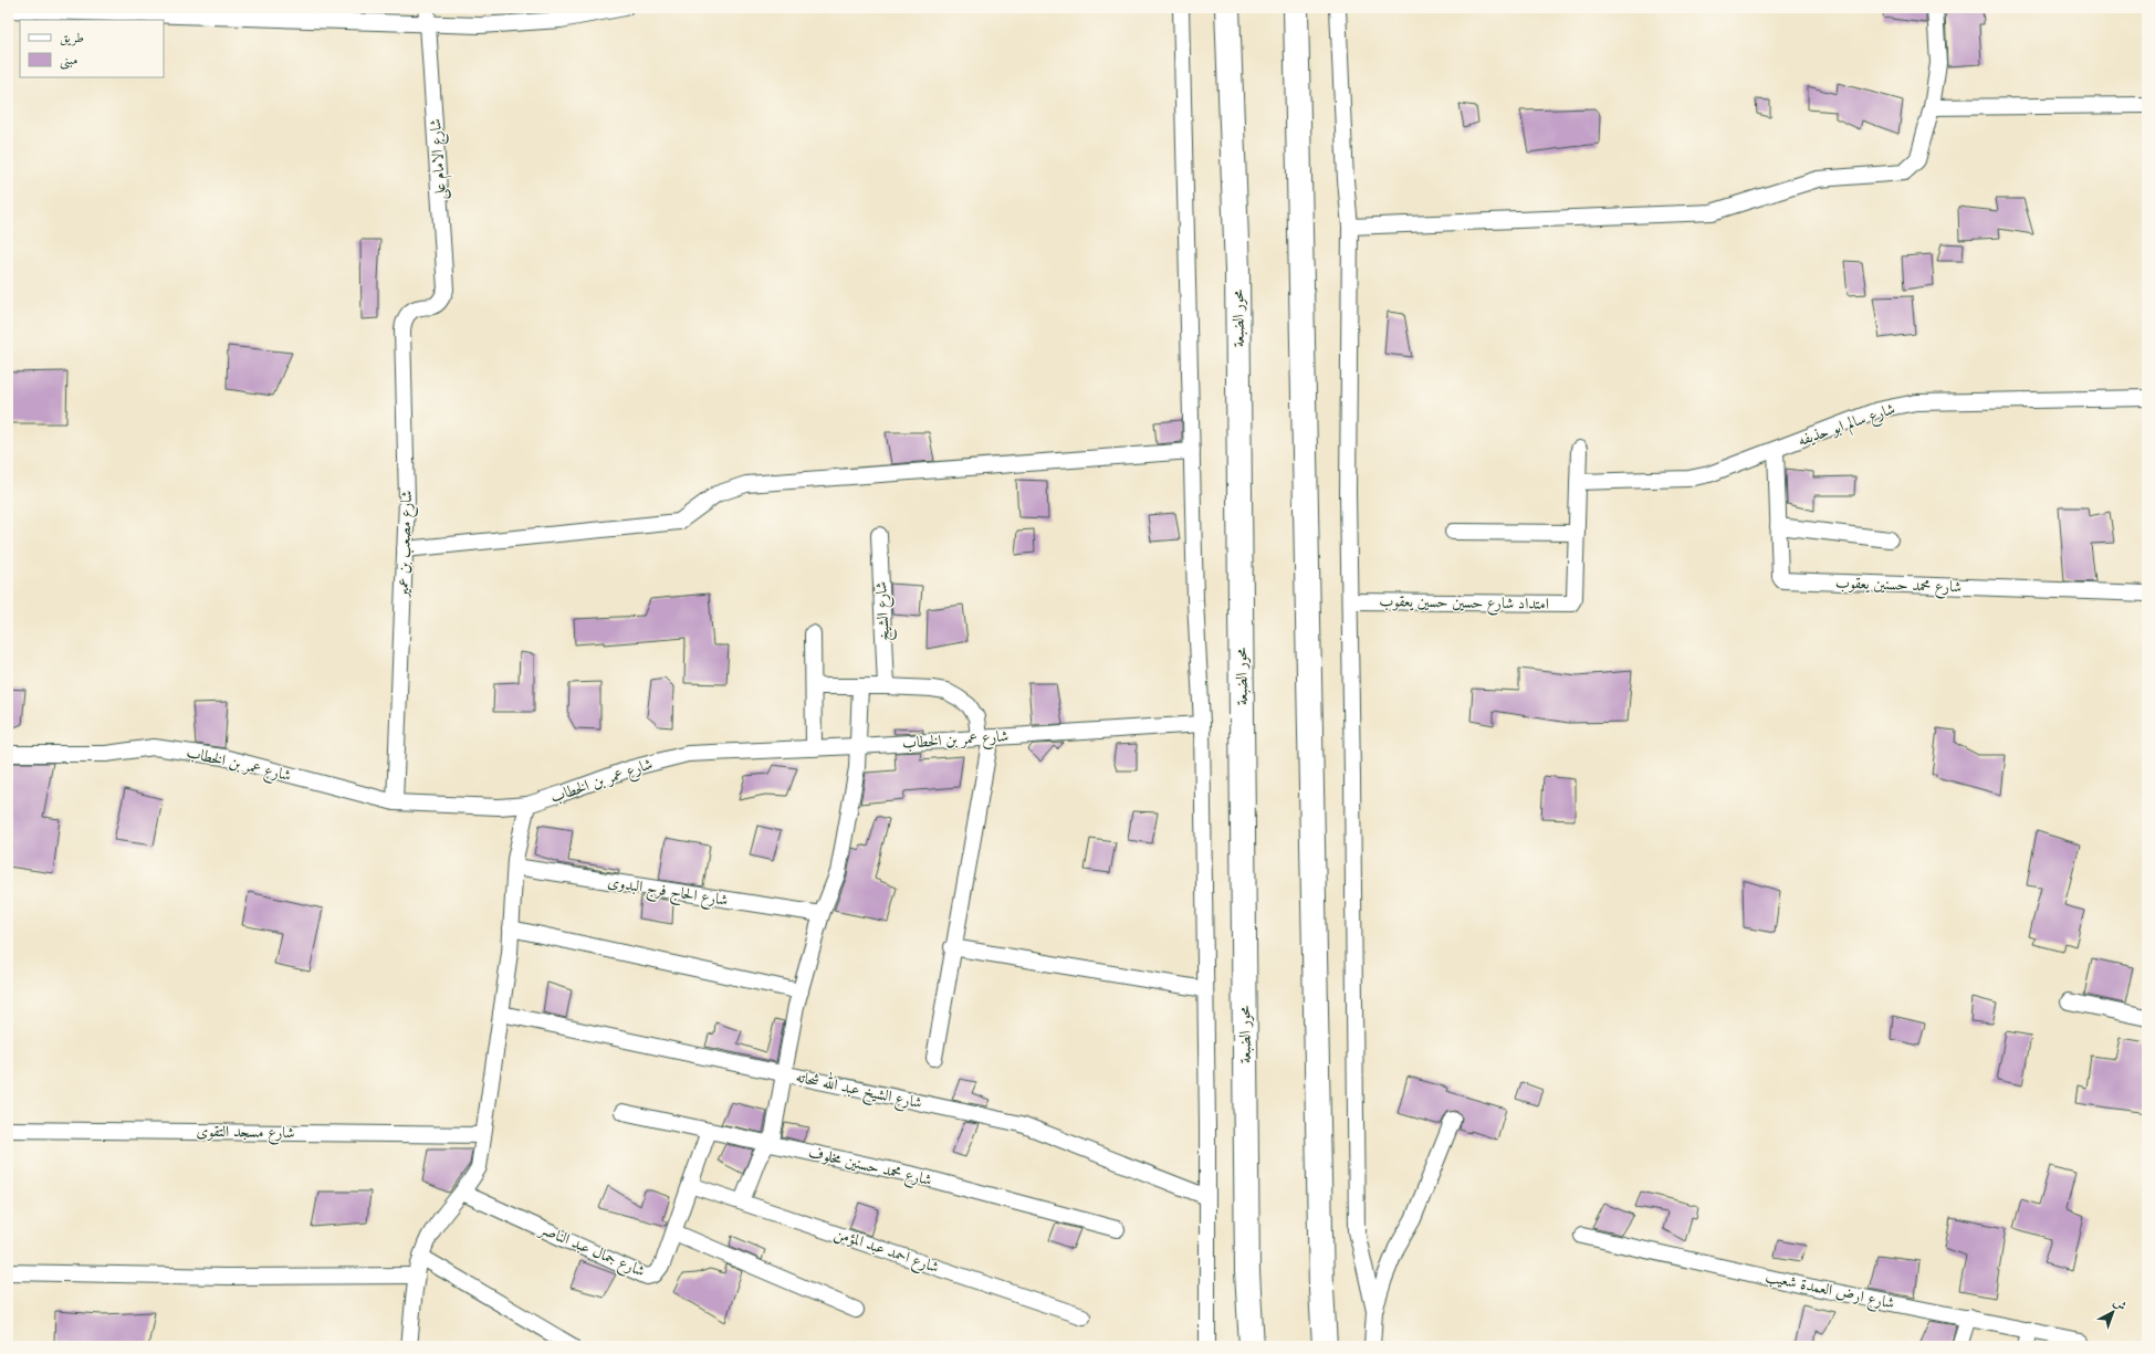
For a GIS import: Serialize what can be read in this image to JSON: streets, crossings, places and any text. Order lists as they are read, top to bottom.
{
  "streets": {
    "highway": ["محور الضبعة"],
    "street": [
      "شارع الامام على",
      "شارع سالم ابو حذيفه",
      "شارع مصعب بن عمير",
      "شارع محمد حسنين يعقوب",
      "امتداد شارع حسين حسين يعقوب",
      "شارع الشيخ",
      "شارع عمر بن الخطاب",
      "شارع الحاج فرج البدوى",
      "شارع الشيخ عبد الله شحاته",
      "شارع مسجد التقوى",
      "شارع محمد حسنين مخلوف",
      "شارع جمال عبد الناصر",
      "شارع احمد عبد المؤمن",
      "شارع ارض العمدة شعيب"
    ]
  },
  "crossings": [
    ["شارع الامام على", "شارع مصعب بن عمير"],
    ["شارع سالم ابو حذيفه", "شارع محمد حسنين يعقوب"],
    ["شارع مصعب بن عمير", "شارع عمر بن الخطاب"],
    ["شارع محمد حسنين مخلوف", "شارع جمال عبد الناصر"],
    ["شارع جمال عبد الناصر", "شارع احمد عبد المؤمن"]
  ],
  "legend": ["طريق", "مبنى"],
  "north": "top right"
}
